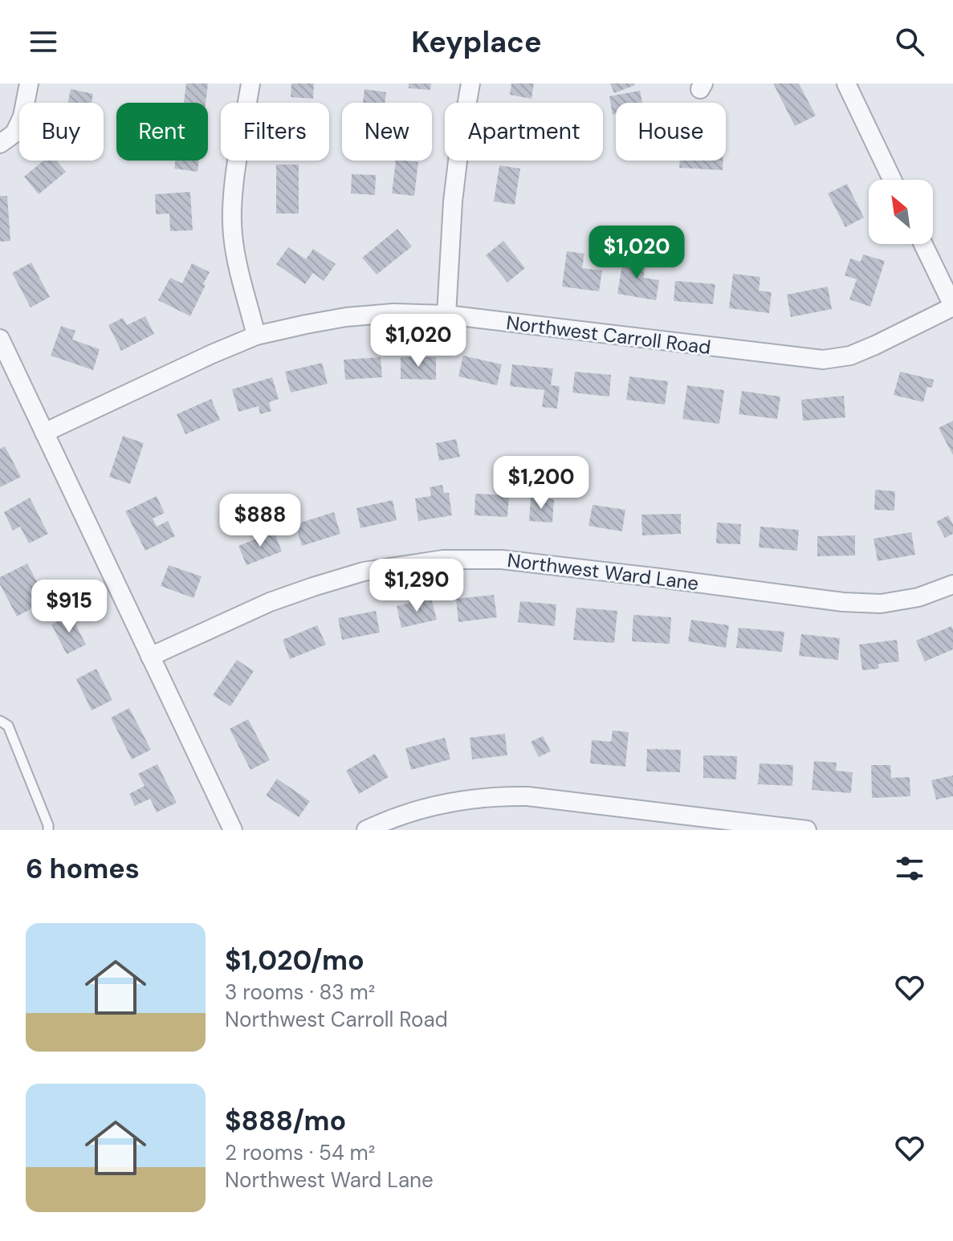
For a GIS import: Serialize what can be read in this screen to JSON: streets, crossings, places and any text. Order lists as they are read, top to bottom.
{
  "streets": {
    "street": ["Northwest Carroll Road", "Northwest Ward Lane"]
  },
  "north": "top left",
  "page": {
    "header": "Keyplace",
    "chip": [
      "Buy",
      "Rent",
      "Filters",
      "New",
      "Apartment",
      "House"
    ],
    "price": [
      "$1,020",
      "$1,020",
      "$1,200",
      "$888",
      "$1,290",
      "$915"
    ],
    "heading": "6 homes",
    "list": [
      {
        "name": "$1,020/mo",
        "note": "3 rooms · 83 m² · Northwest Carroll Road"
      },
      {
        "name": "$888/mo",
        "note": "2 rooms · 54 m² · Northwest Ward Lane"
      }
    ]
  }
}
